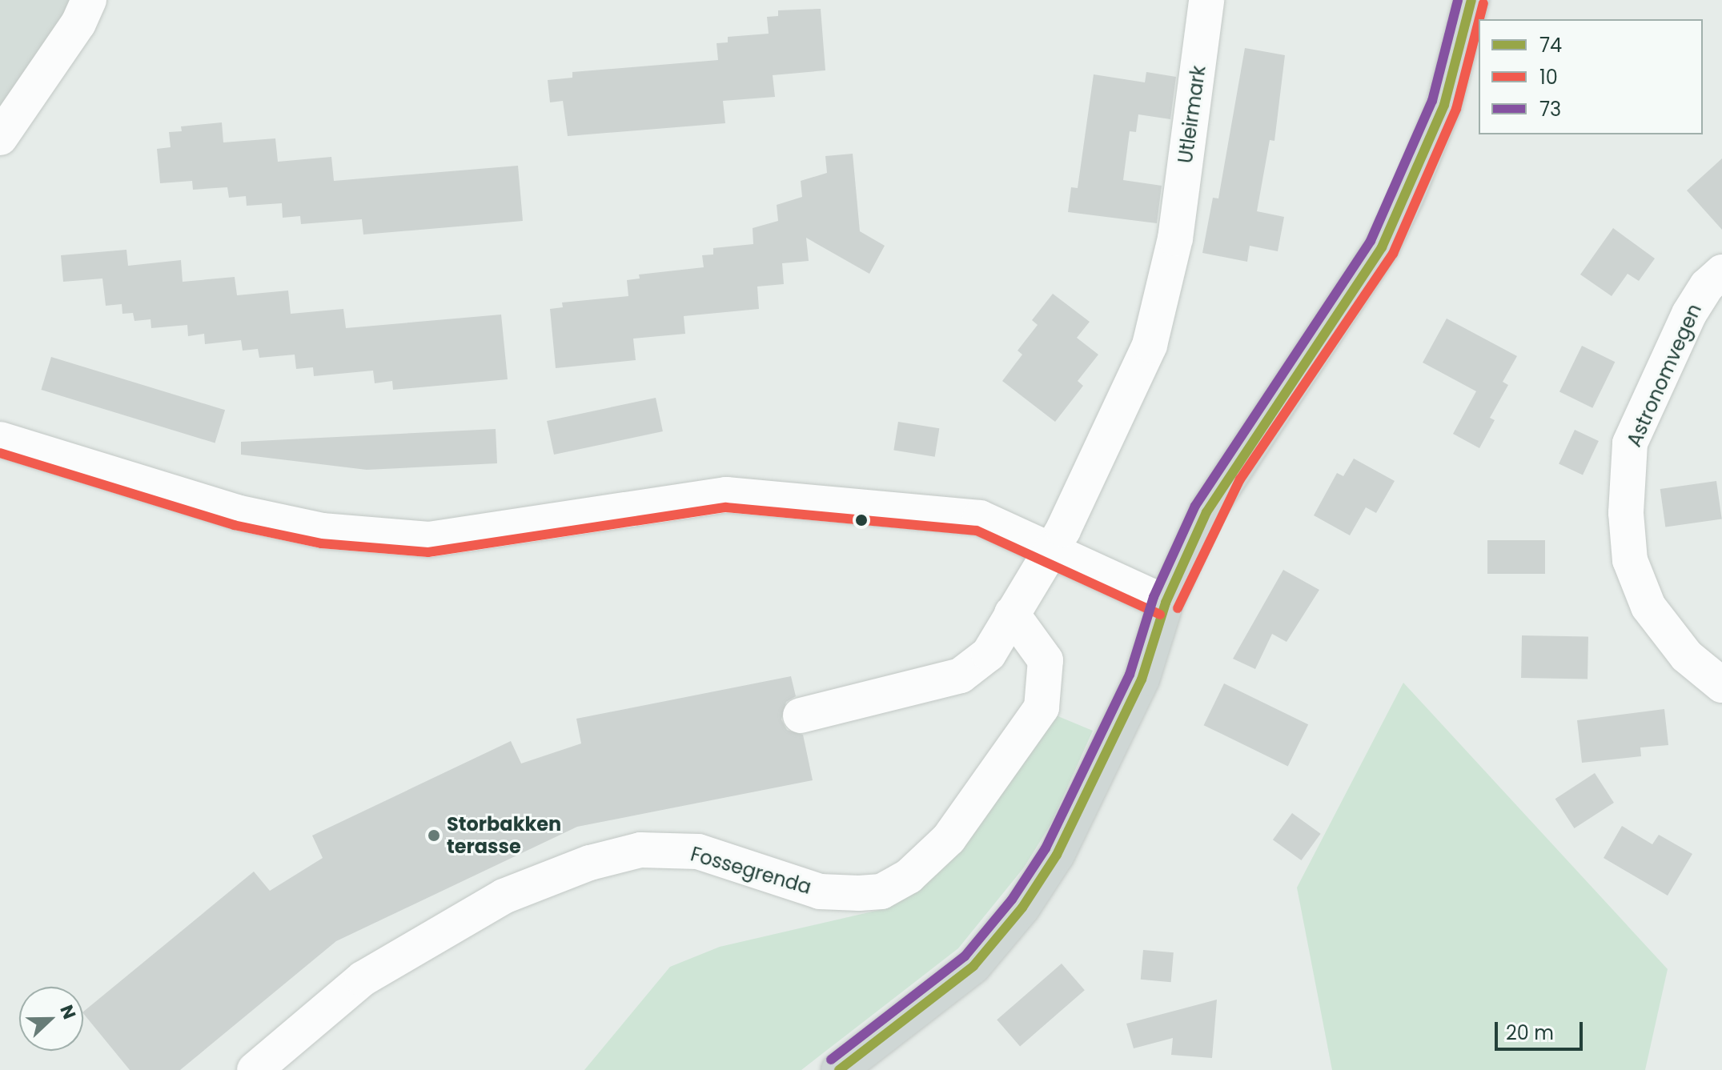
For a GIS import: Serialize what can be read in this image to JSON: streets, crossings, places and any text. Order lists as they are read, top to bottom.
{
  "streets": {
    "street": ["Utleirmark", "Astronomvegen", "Fossegrenda"]
  },
  "places": ["Storbakken terasse"],
  "lines": ["transit line 74", "transit line 73", "transit line 10"],
  "legend": ["74", "10", "73"],
  "scale_bar": "20 m",
  "north": "right"
}
